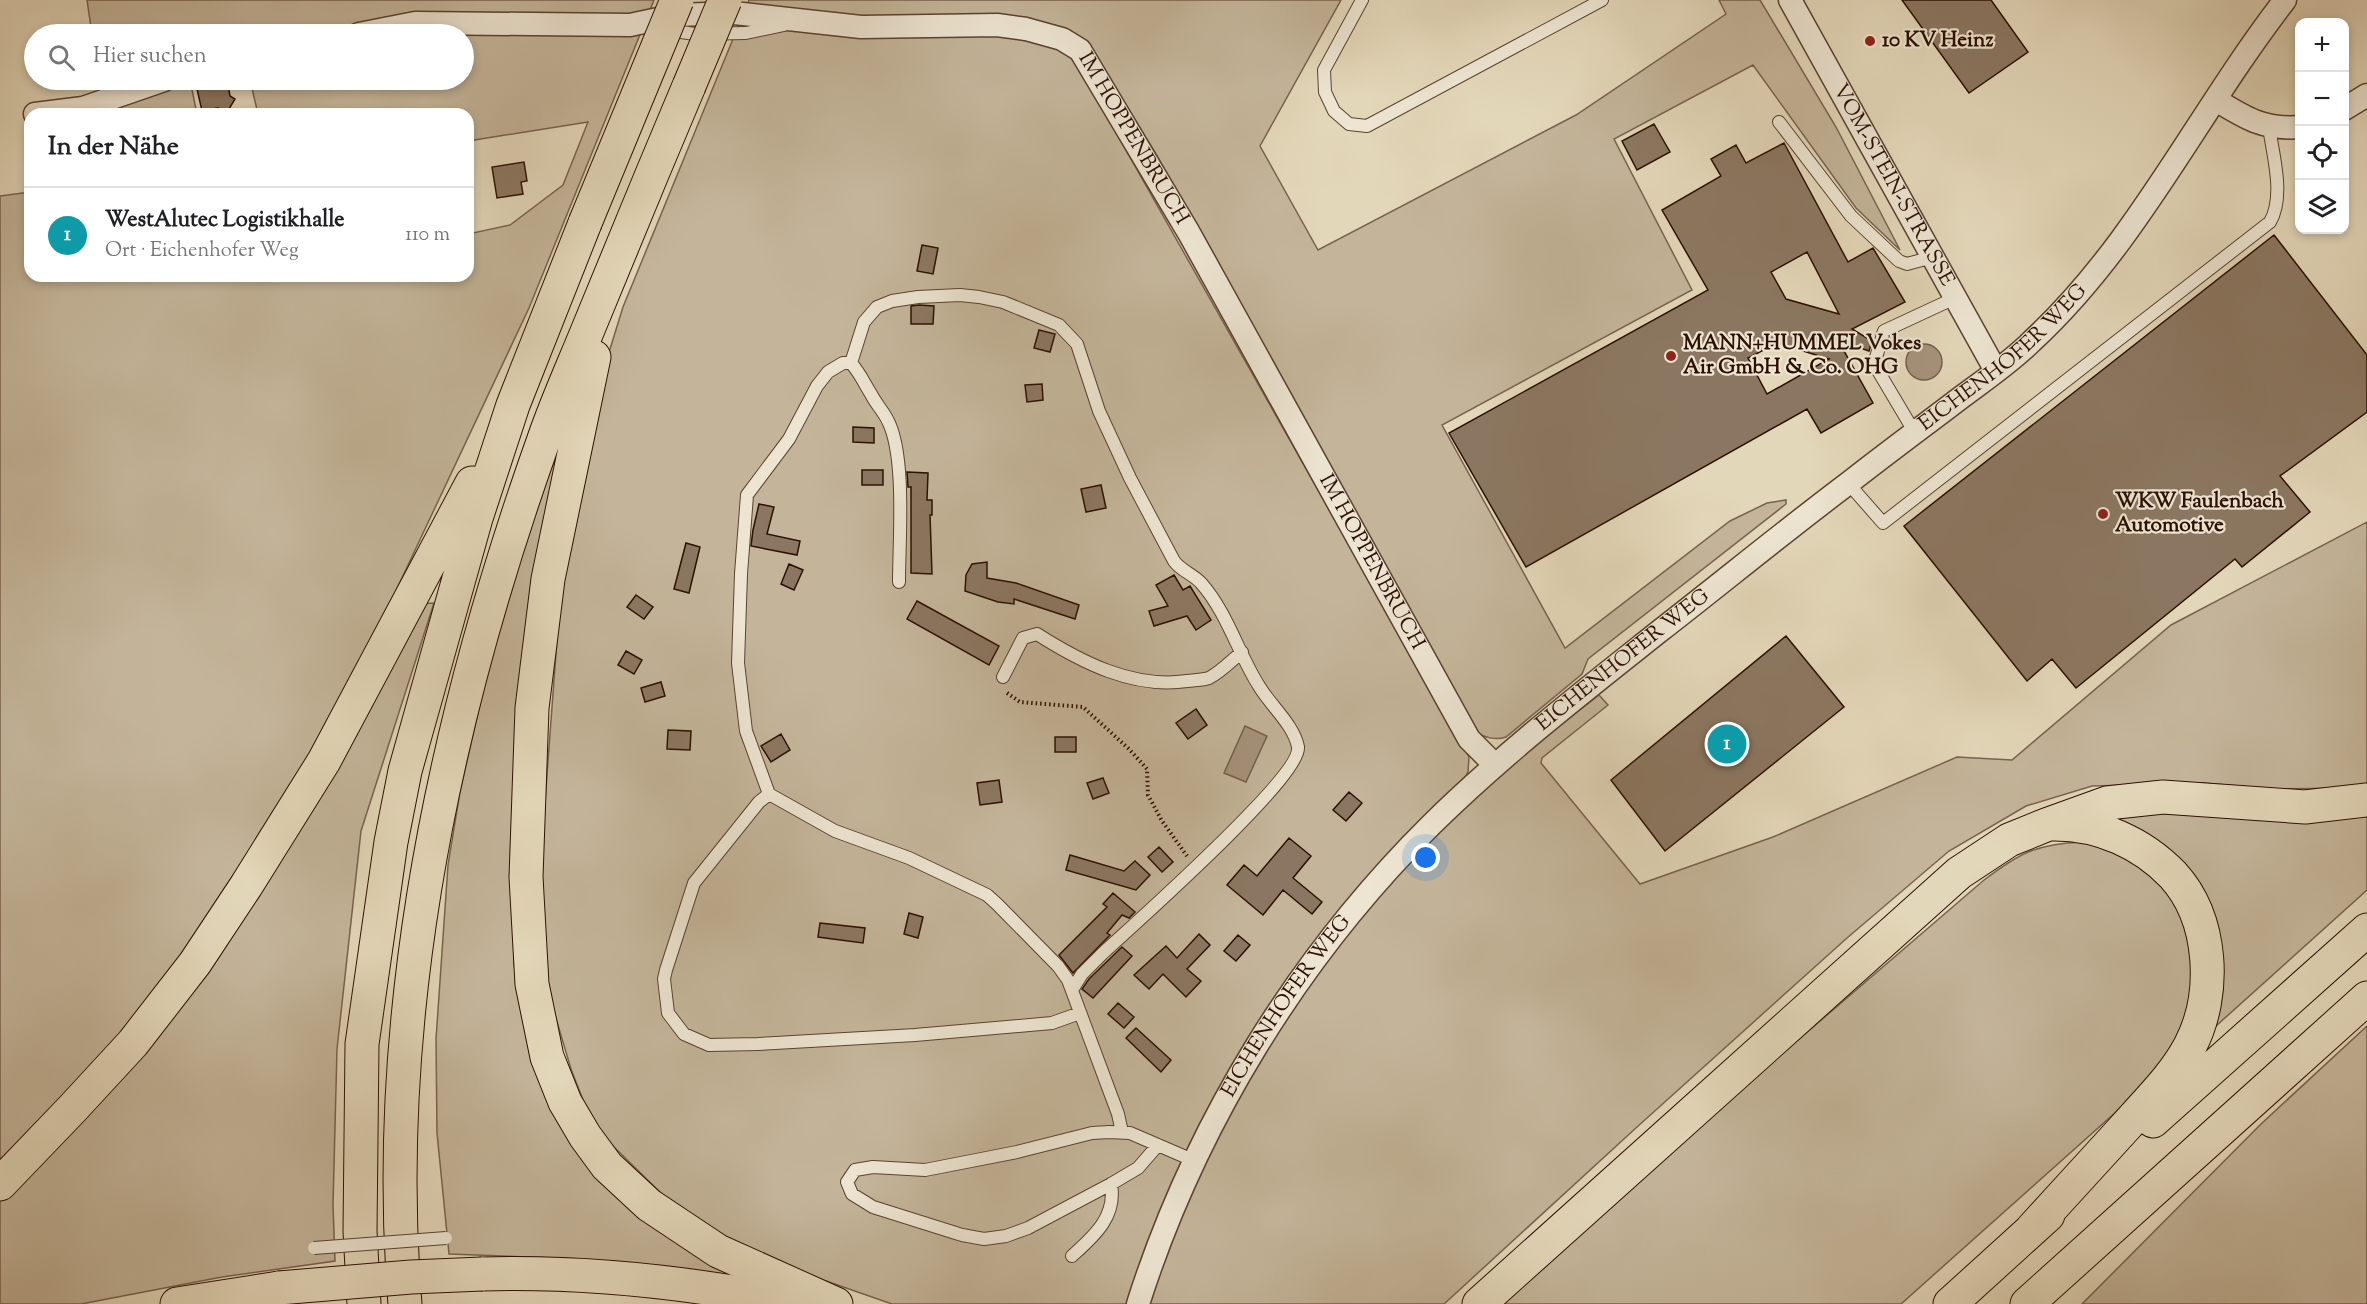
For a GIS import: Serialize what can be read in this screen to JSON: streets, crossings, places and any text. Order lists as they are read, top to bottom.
{
  "streets": {
    "street": ["IM HOPPENBRUCH", "VOM-STEIN-STRASSE", "EICHENHOFER WEG"]
  },
  "crossings": [
    ["IM HOPPENBRUCH", "EICHENHOFER WEG"],
    ["VOM-STEIN-STRASSE", "EICHENHOFER WEG"]
  ],
  "places": ["10 KV Heinz", "MANN+HUMMEL Vokes Air GmbH & Co. OHG", "WKW Faulenbach Automotive"],
  "page": {
    "map_buttons": ["+", "−"],
    "search": "Hier suchen",
    "heading": "In der Nähe",
    "list": [
      {
        "mark": "1",
        "name": "WestAlutec Logistikhalle",
        "note": "Ort · Eichenhofer Weg",
        "value": "110 m"
      }
    ],
    "pins": "1"
  }
}
